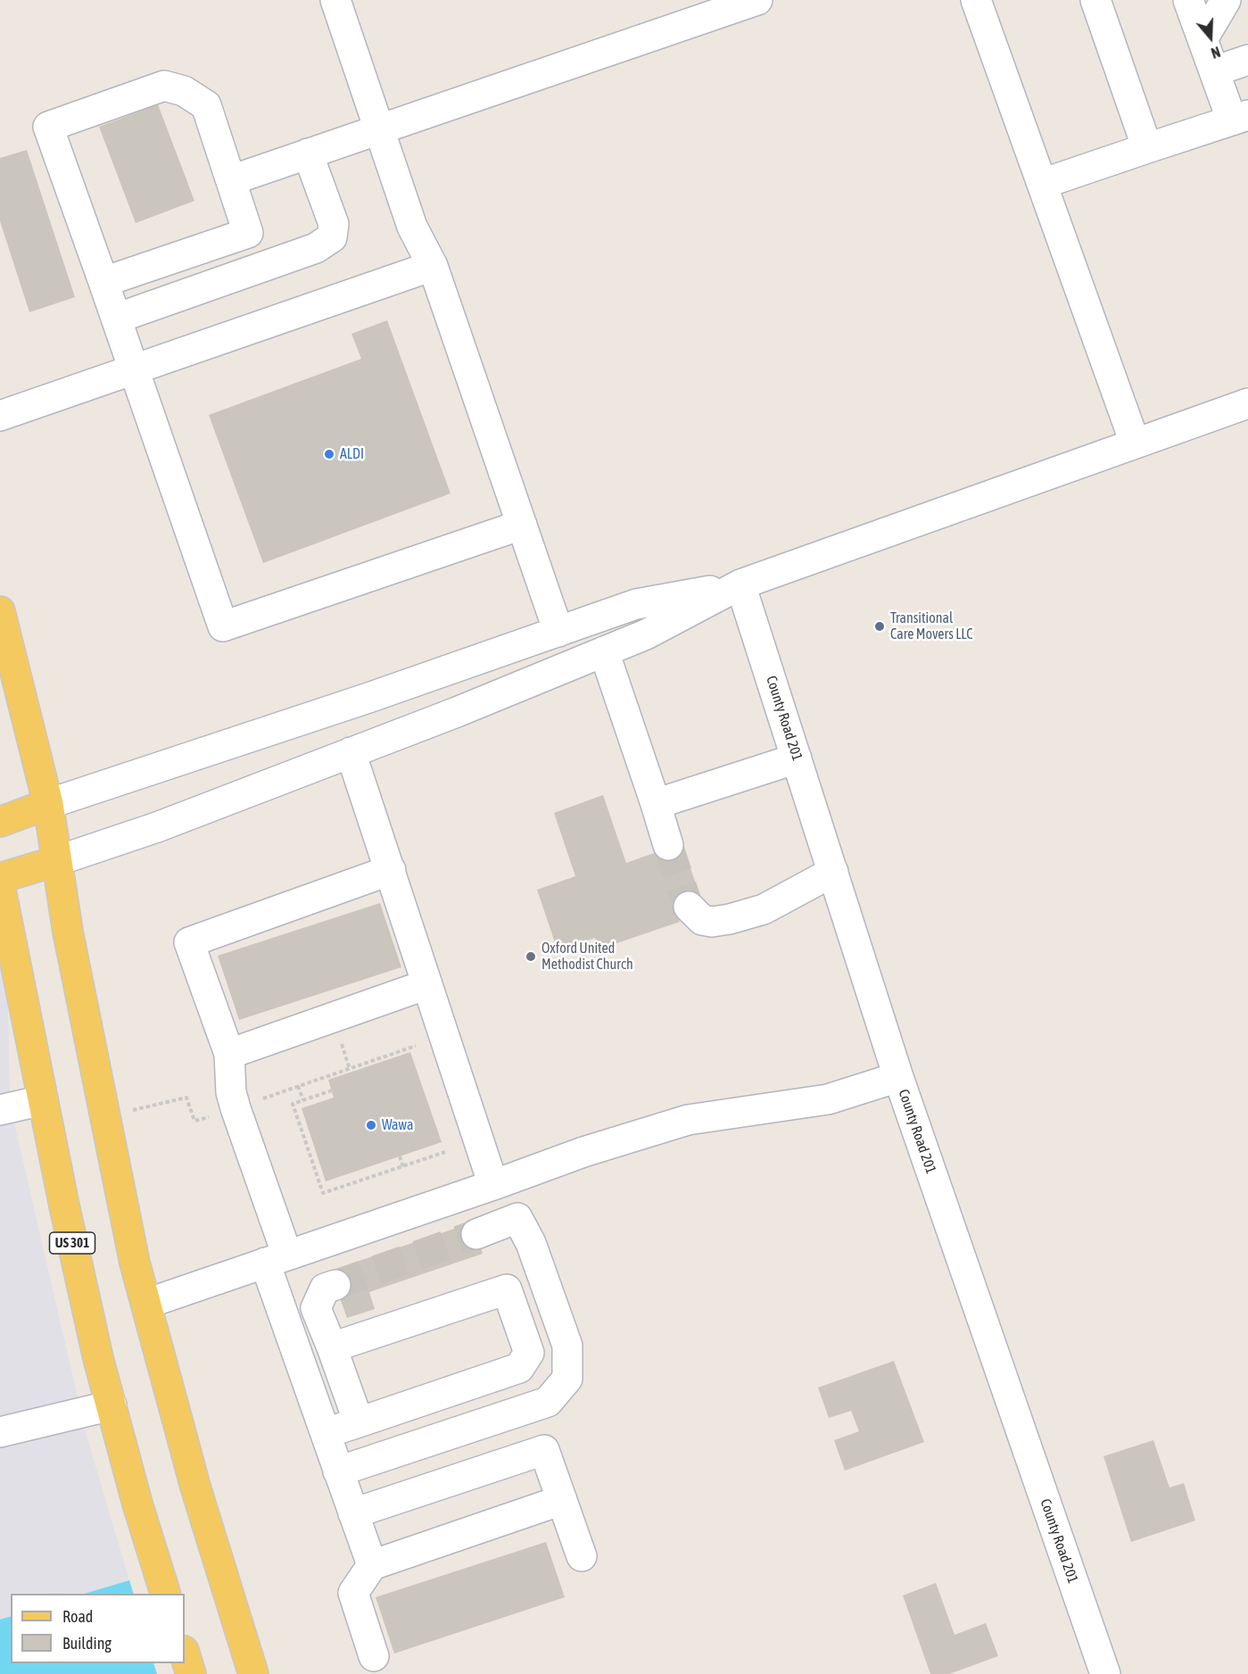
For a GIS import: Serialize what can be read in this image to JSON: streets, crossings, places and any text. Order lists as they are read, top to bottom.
{
  "streets": {
    "main road": ["US 301"],
    "street": ["County Road 201"]
  },
  "places": [
    "ALDI",
    "Transitional Care Movers LLC",
    "Oxford United Methodist Church",
    "Wawa"
  ],
  "legend": ["Road", "Building"],
  "north": "bottom"
}
